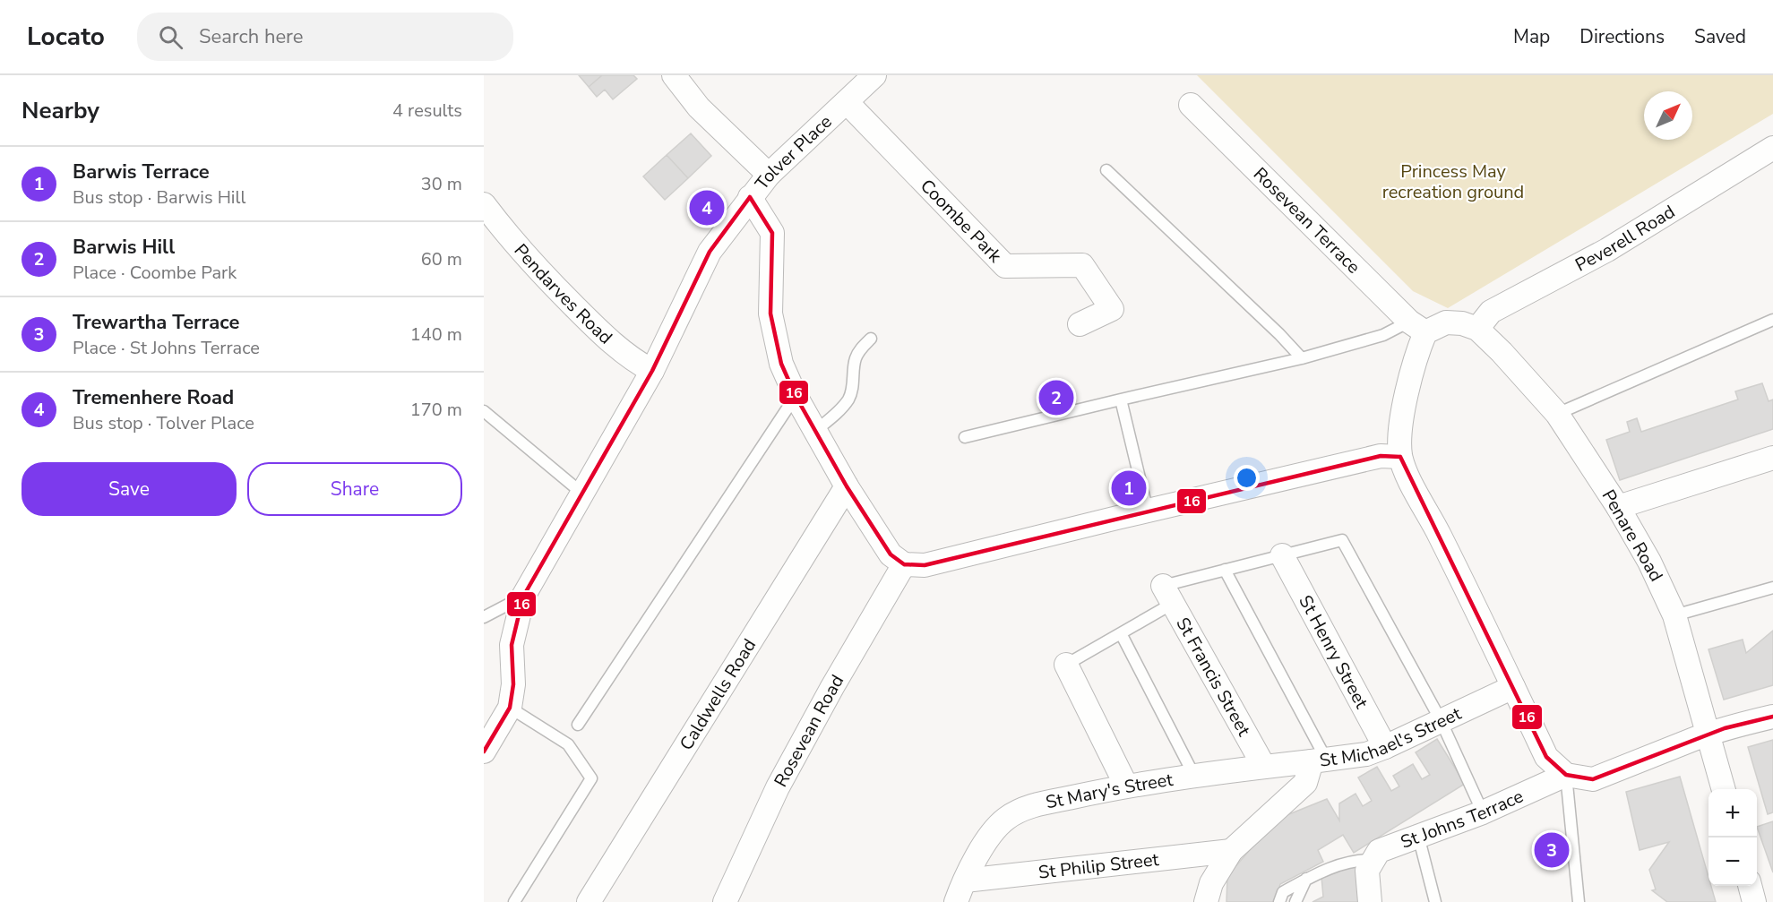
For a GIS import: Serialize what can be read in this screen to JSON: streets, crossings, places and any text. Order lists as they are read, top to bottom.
{
  "streets": {
    "street": [
      "Tolver Place",
      "Coombe Park",
      "Rosevean Terrace",
      "Peverell Road",
      "Pendarves Road",
      "Penare Road",
      "St Henry Street",
      "St Francis Street",
      "Caldwells Road",
      "Rosevean Road",
      "St Michael's Street",
      "St Mary's Street",
      "St Johns Terrace",
      "St Philip Street"
    ]
  },
  "crossings": [
    ["Tolver Place", "Coombe Park"],
    ["Tolver Place", "Pendarves Road"],
    ["Peverell Road", "Penare Road"],
    ["St Henry Street", "St Michael's Street"],
    ["St Francis Street", "St Mary's Street"],
    ["St Michael's Street", "St Mary's Street"],
    ["St Michael's Street", "St Philip Street"],
    ["St Mary's Street", "St Philip Street"]
  ],
  "parks": ["Princess May recreation ground"],
  "lines": ["transit line 16"],
  "north": "top right",
  "page": {
    "header": "Locato",
    "search": "Search here",
    "nav": ["Map", "Directions", "Saved"],
    "heading": ["Nearby", "4 results"],
    "list": [
      {
        "mark": "1",
        "name": "Barwis Terrace",
        "note": "Bus stop · Barwis Hill",
        "value": "30 m"
      },
      {
        "mark": "2",
        "name": "Barwis Hill",
        "note": "Place · Coombe Park",
        "value": "60 m"
      },
      {
        "mark": "3",
        "name": "Trewartha Terrace",
        "note": "Place · St Johns Terrace",
        "value": "140 m"
      },
      {
        "mark": "4",
        "name": "Tremenhere Road",
        "note": "Bus stop · Tolver Place",
        "value": "170 m"
      }
    ],
    "pins": [
      "4",
      "2",
      "1",
      "3"
    ],
    "buttons": ["Save", "Share"],
    "map_buttons": ["+", "−"]
  }
}
